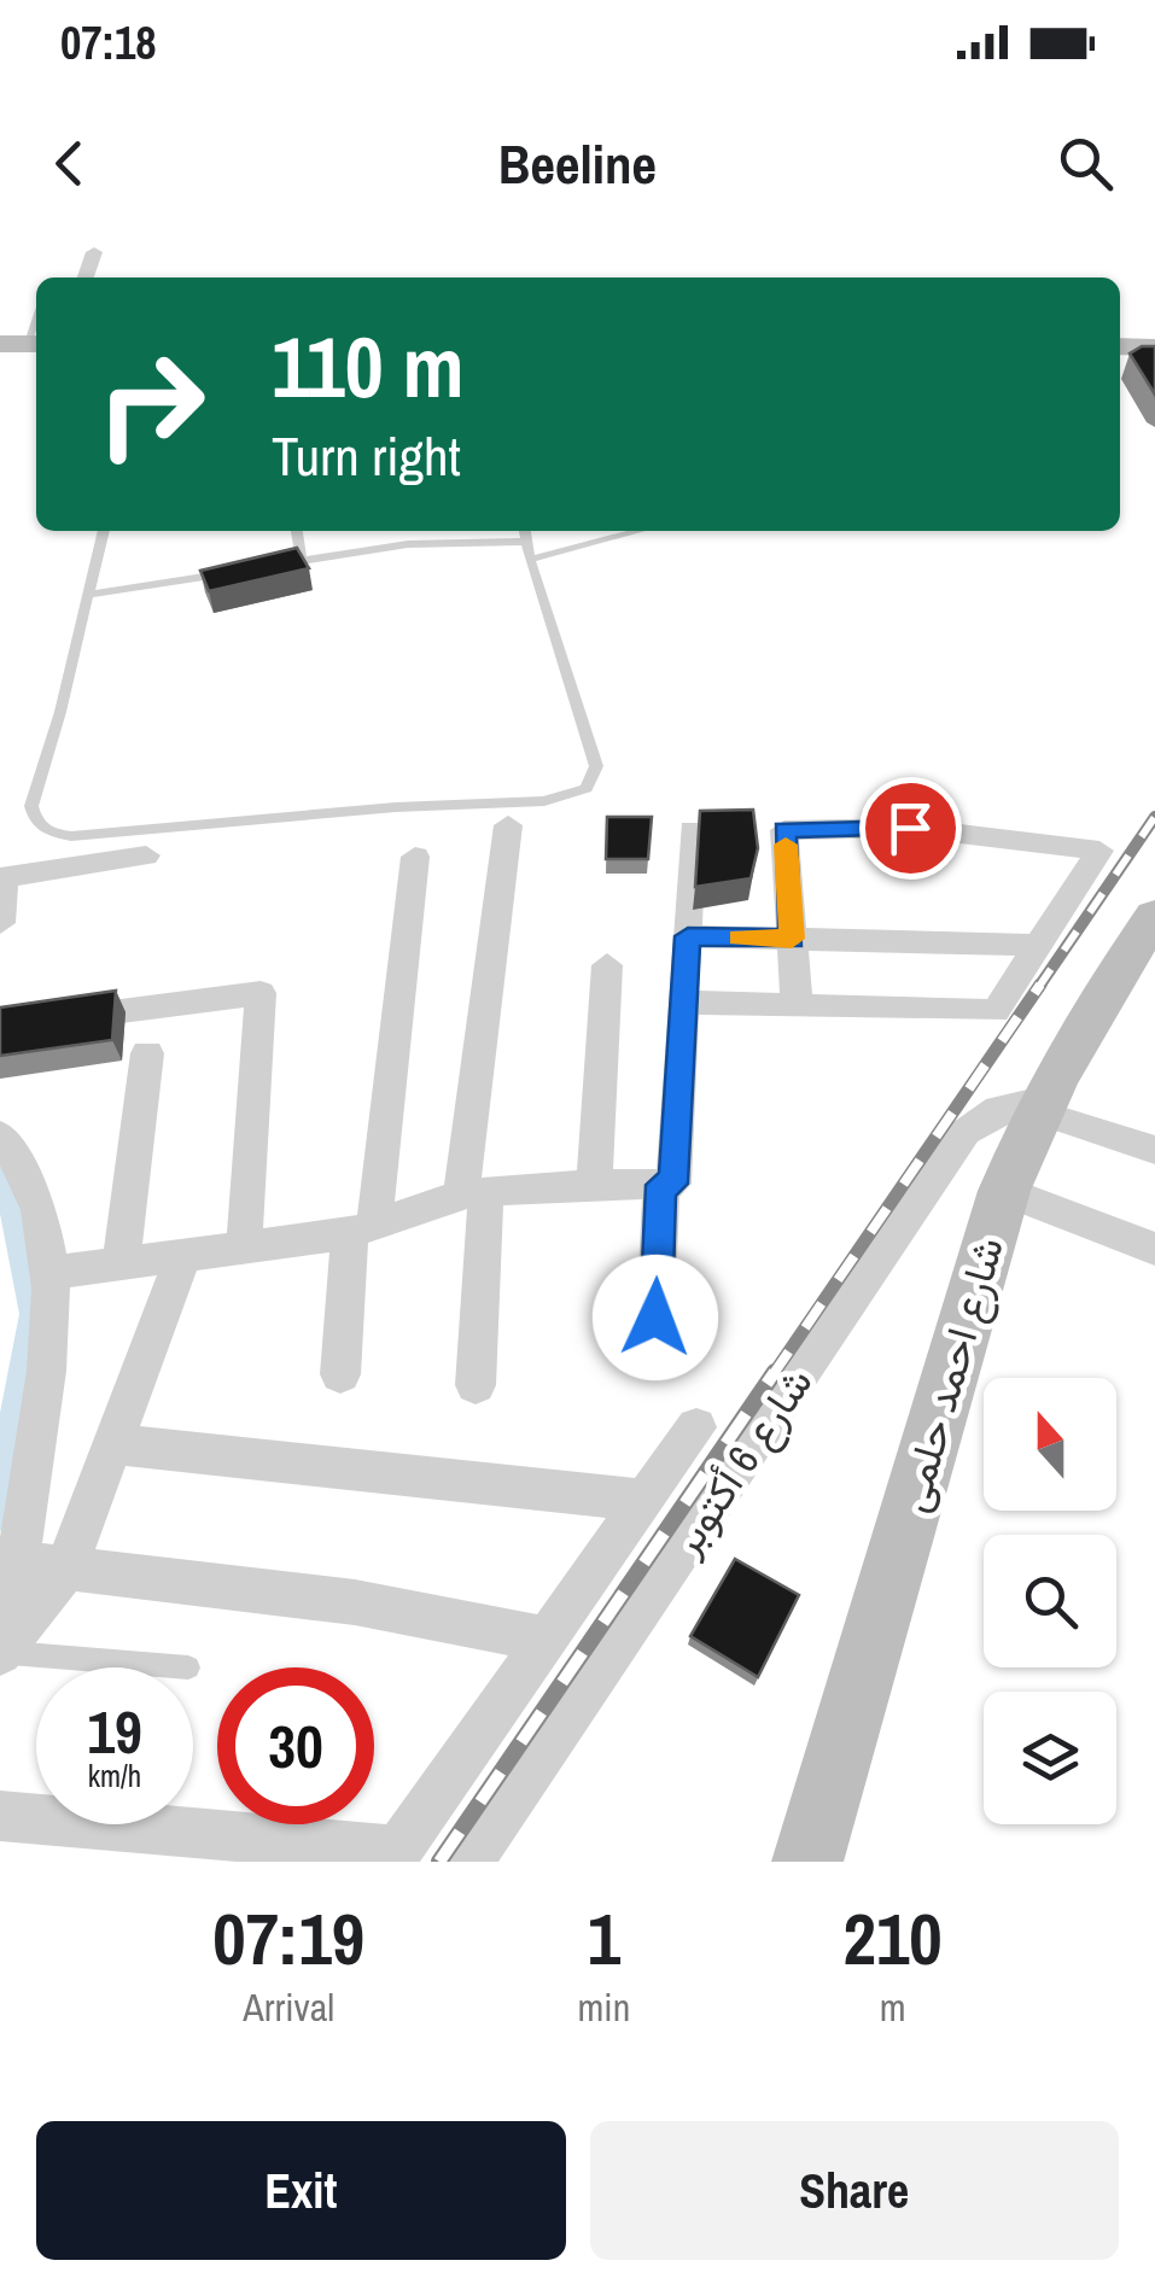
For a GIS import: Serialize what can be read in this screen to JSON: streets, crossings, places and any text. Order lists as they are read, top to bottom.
{
  "streets": {
    "main road": ["شارع احمد حلمى"],
    "street": ["شارع 6 أكتوبر"]
  },
  "crossings": [
    ["شارع احمد حلمى", "شارع 6 أكتوبر"]
  ],
  "north": "top",
  "page": {
    "status": "07:18",
    "header": "Beeline",
    "turn": ["110 m", "Turn right"],
    "speed": "19 km/h",
    "limit": "30",
    "eta": [
      "07:19",
      "Arrival",
      "1",
      "min",
      "210",
      "m"
    ],
    "buttons": ["Exit", "Share"]
  }
}
